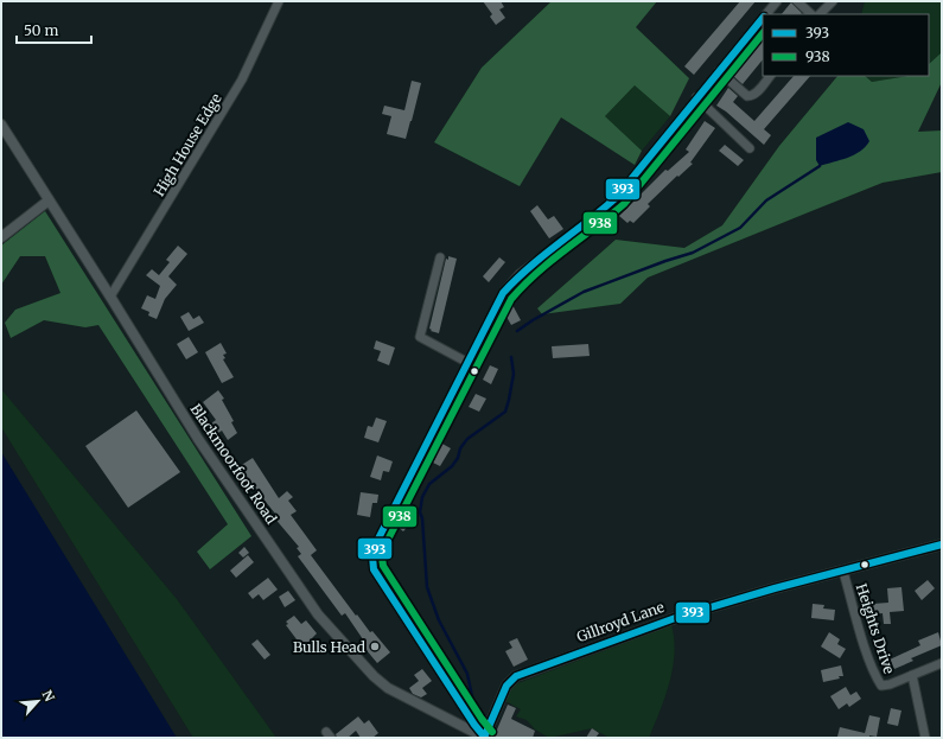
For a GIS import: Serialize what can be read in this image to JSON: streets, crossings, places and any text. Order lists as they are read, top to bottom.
{
  "streets": {
    "street": [
      "High House Edge",
      "Blackmoorfoot Road",
      "Gillroyd Lane",
      "Heights Drive"
    ]
  },
  "crossings": [
    ["High House Edge", "Blackmoorfoot Road"],
    ["Blackmoorfoot Road", "Gillroyd Lane"],
    ["Gillroyd Lane", "Heights Drive"]
  ],
  "places": ["Bulls Head"],
  "lines": ["transit line 393", "transit line 938"],
  "legend": ["393", "938"],
  "scale_bar": "50 m",
  "north": "top right"
}
